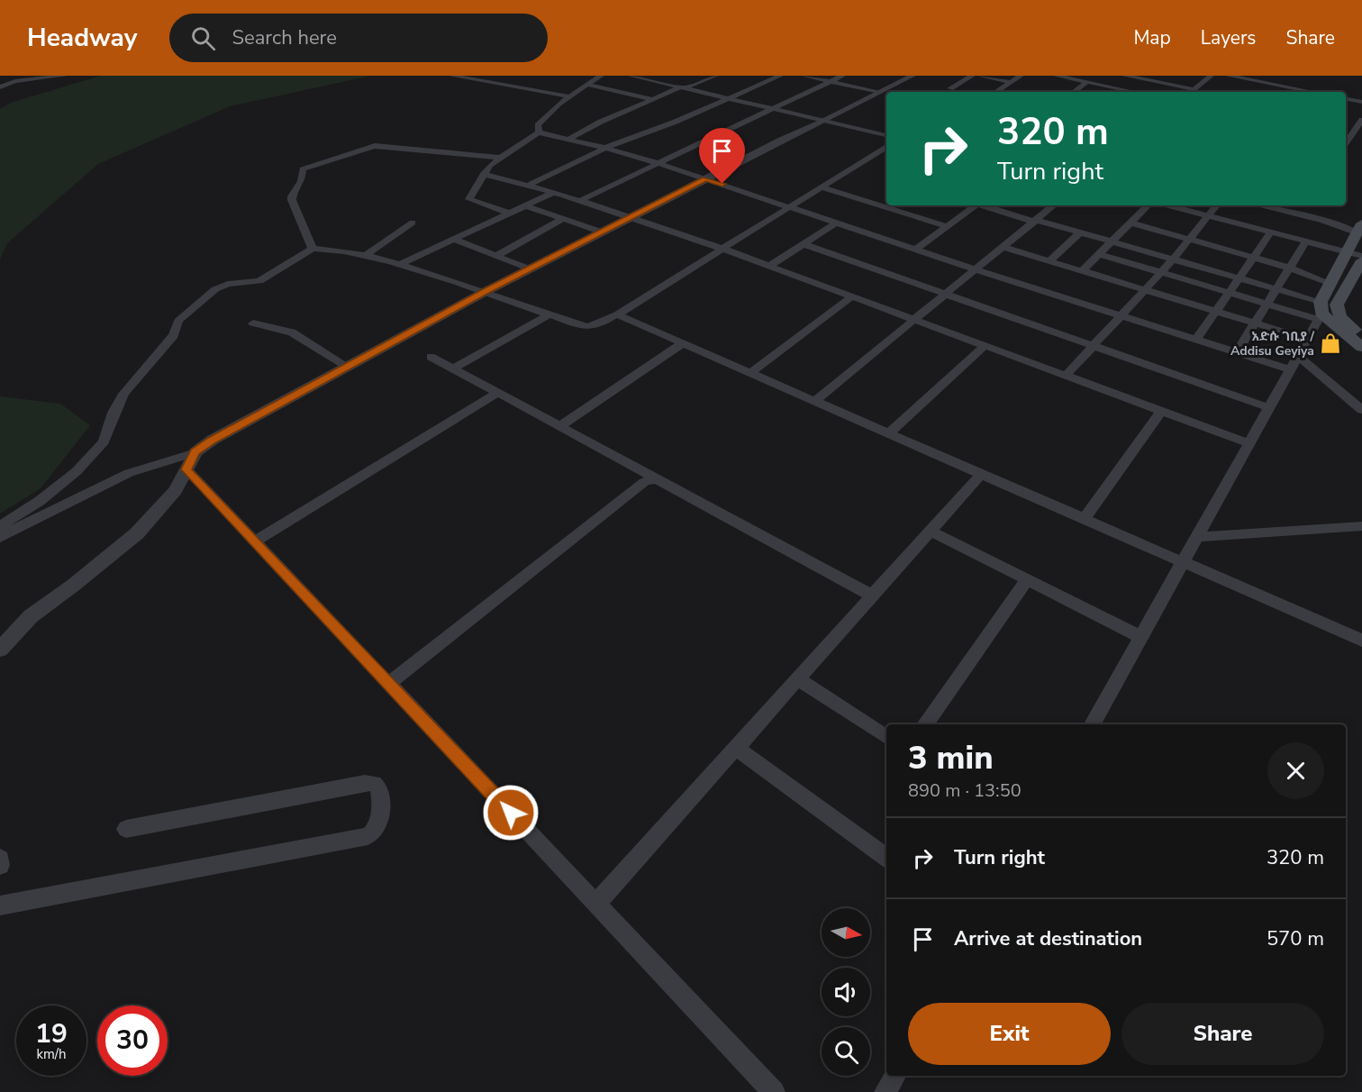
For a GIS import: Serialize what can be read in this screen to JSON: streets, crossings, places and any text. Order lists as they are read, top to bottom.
{
  "places": {
    "shop": ["አድሱ ገቢያ / Addisu Geyiya"]
  },
  "north": "right",
  "page": {
    "header": "Headway",
    "search": "Search here",
    "nav": ["Map", "Layers", "Share"],
    "turn": ["320 m", "Turn right"],
    "heading": ["3 min", "890 m · 13:50"],
    "list": [
      {
        "name": "Turn right",
        "value": "320 m"
      },
      {
        "name": "Arrive at destination",
        "value": "570 m"
      }
    ],
    "buttons": ["Exit", "Share"],
    "speed": "19 km/h",
    "limit": "30"
  }
}
